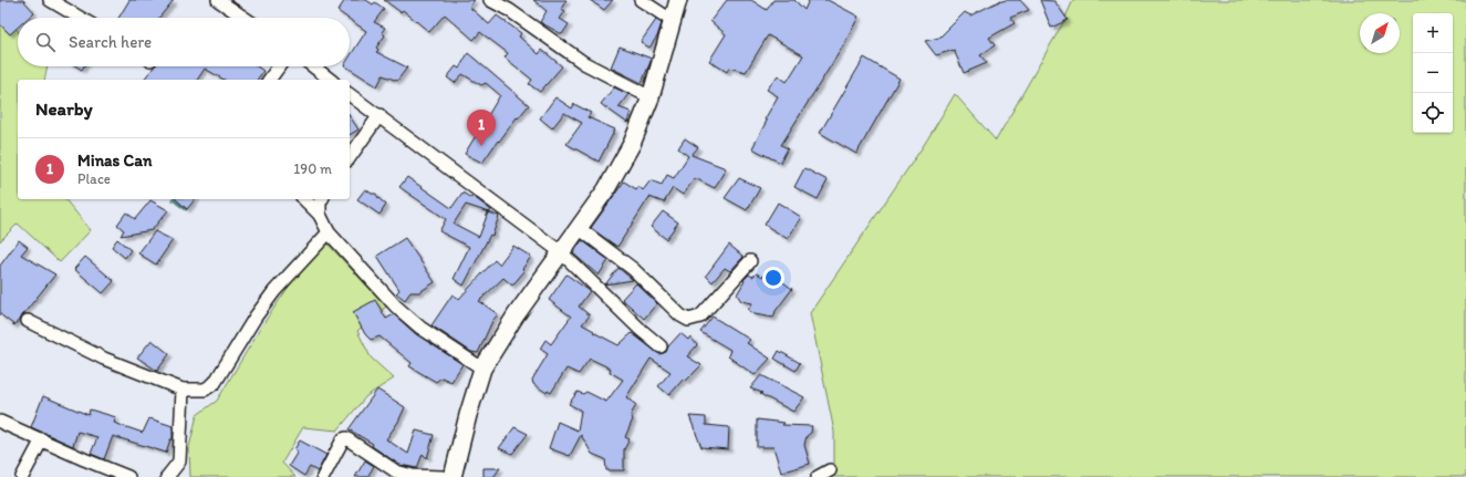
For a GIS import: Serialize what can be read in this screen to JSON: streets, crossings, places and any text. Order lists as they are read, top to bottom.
{
  "north": "top right",
  "page": {
    "map_buttons": ["+", "−"],
    "search": "Search here",
    "heading": "Nearby",
    "pins": "1",
    "list": [
      {
        "mark": "1",
        "name": "Minas Can",
        "note": "Place",
        "value": "190 m"
      }
    ]
  }
}
